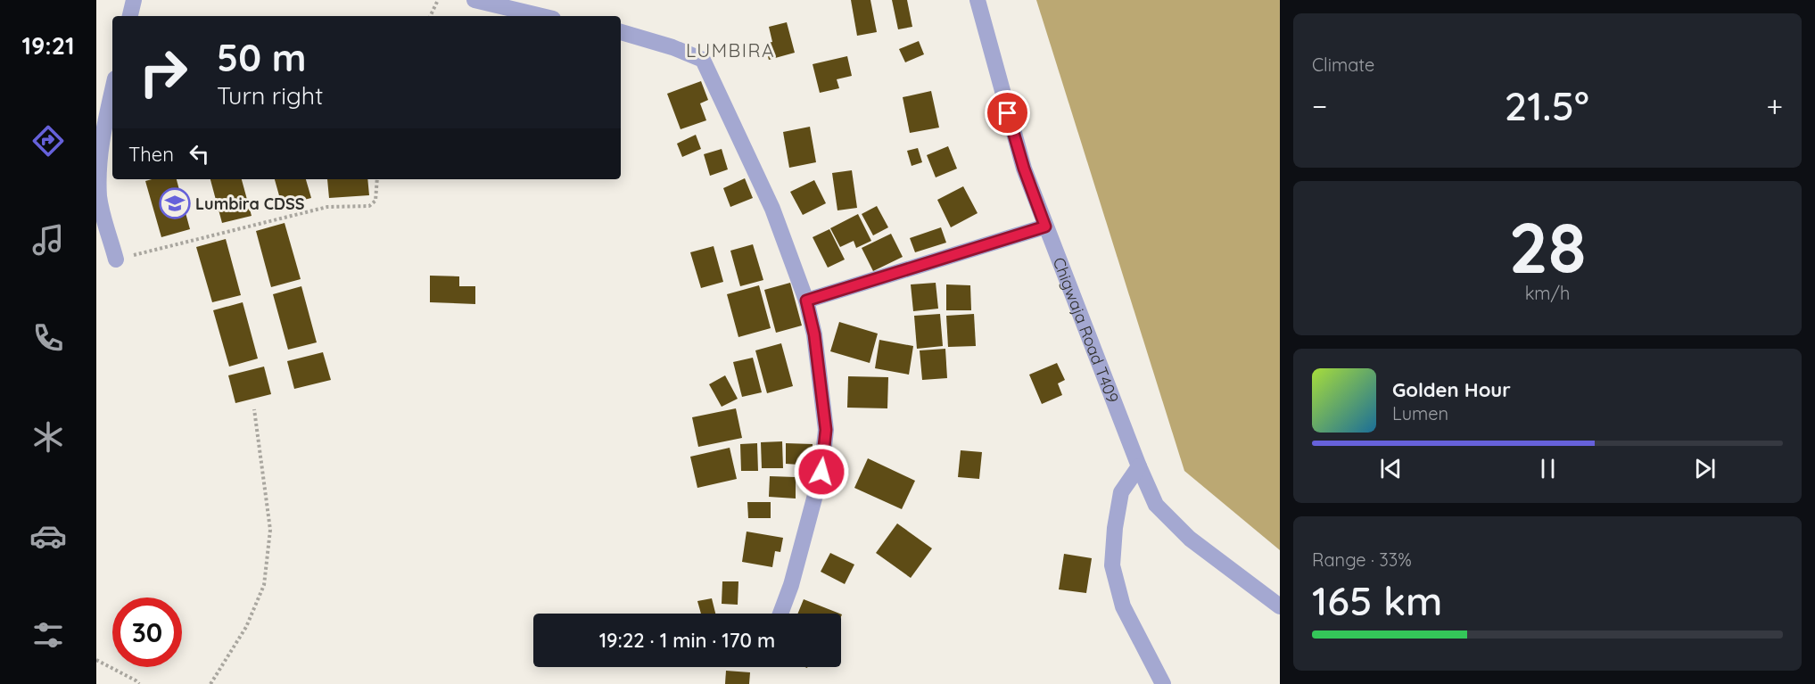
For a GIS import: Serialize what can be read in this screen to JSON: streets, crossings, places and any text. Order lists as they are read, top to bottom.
{
  "streets": {
    "street": ["Chigwaja Road T409"]
  },
  "districts": ["LUMBIRA"],
  "places": {
    "school or university": ["Lumbira CDSS"]
  },
  "page": {
    "tabs": "19:21",
    "tile": [
      "Climate",
      ["28", "km/h"],
      ["Range · 33%", "165 km"]
    ],
    "turn": ["50 m", "Turn right"],
    "heat": ["−", "21.5°", "+"],
    "then": "Then",
    "song": ["Golden Hour", "Lumen"],
    "limit": "30",
    "trip": "19:22 · 1 min · 170 m"
  }
}
